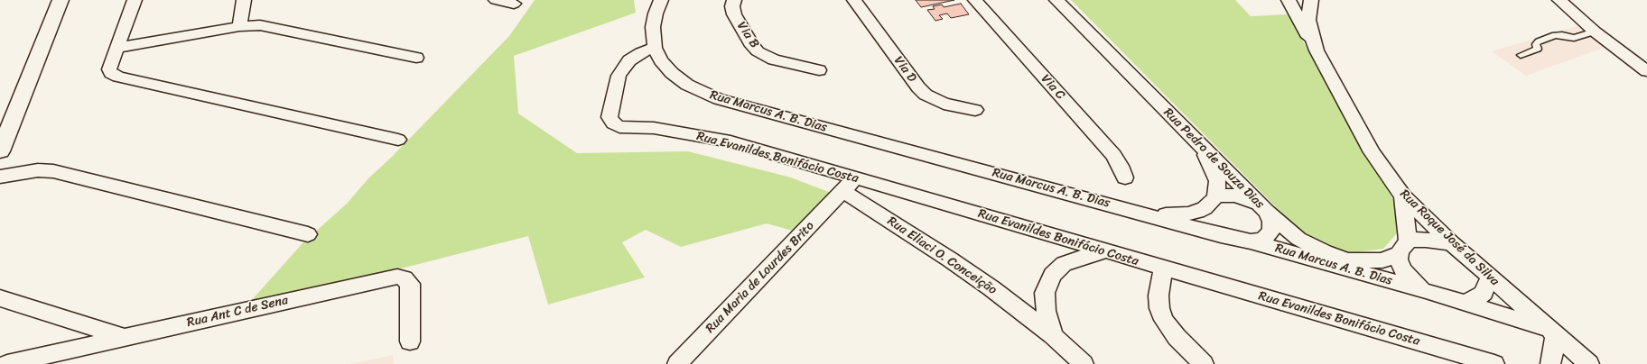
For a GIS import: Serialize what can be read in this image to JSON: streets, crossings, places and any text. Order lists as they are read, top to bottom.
{
  "streets": {
    "street": [
      "Via B",
      "Via D",
      "Via C",
      "Rua Marcus A. B. Dias",
      "Rua Evanildes Bonifácio Costa",
      "Rua Pedro de Souza Dias",
      "Rua Roque José da Silva",
      "Rua Eliaci O. Conceição",
      "Rua Maria de Lourdes Brito",
      "Rua Ant C de Sena"
    ]
  },
  "crossings": [
    ["Rua Marcus A. B. Dias", "Rua Evanildes Bonifácio Costa"],
    ["Rua Marcus A. B. Dias", "Rua Pedro de Souza Dias"],
    ["Rua Marcus A. B. Dias", "Rua Roque José da Silva"],
    ["Rua Evanildes Bonifácio Costa", "Rua Eliaci O. Conceição"],
    ["Rua Evanildes Bonifácio Costa", "Rua Maria de Lourdes Brito"],
    ["Rua Pedro de Souza Dias", "Rua Roque José da Silva"],
    ["Rua Eliaci O. Conceição", "Rua Maria de Lourdes Brito"]
  ]
}
